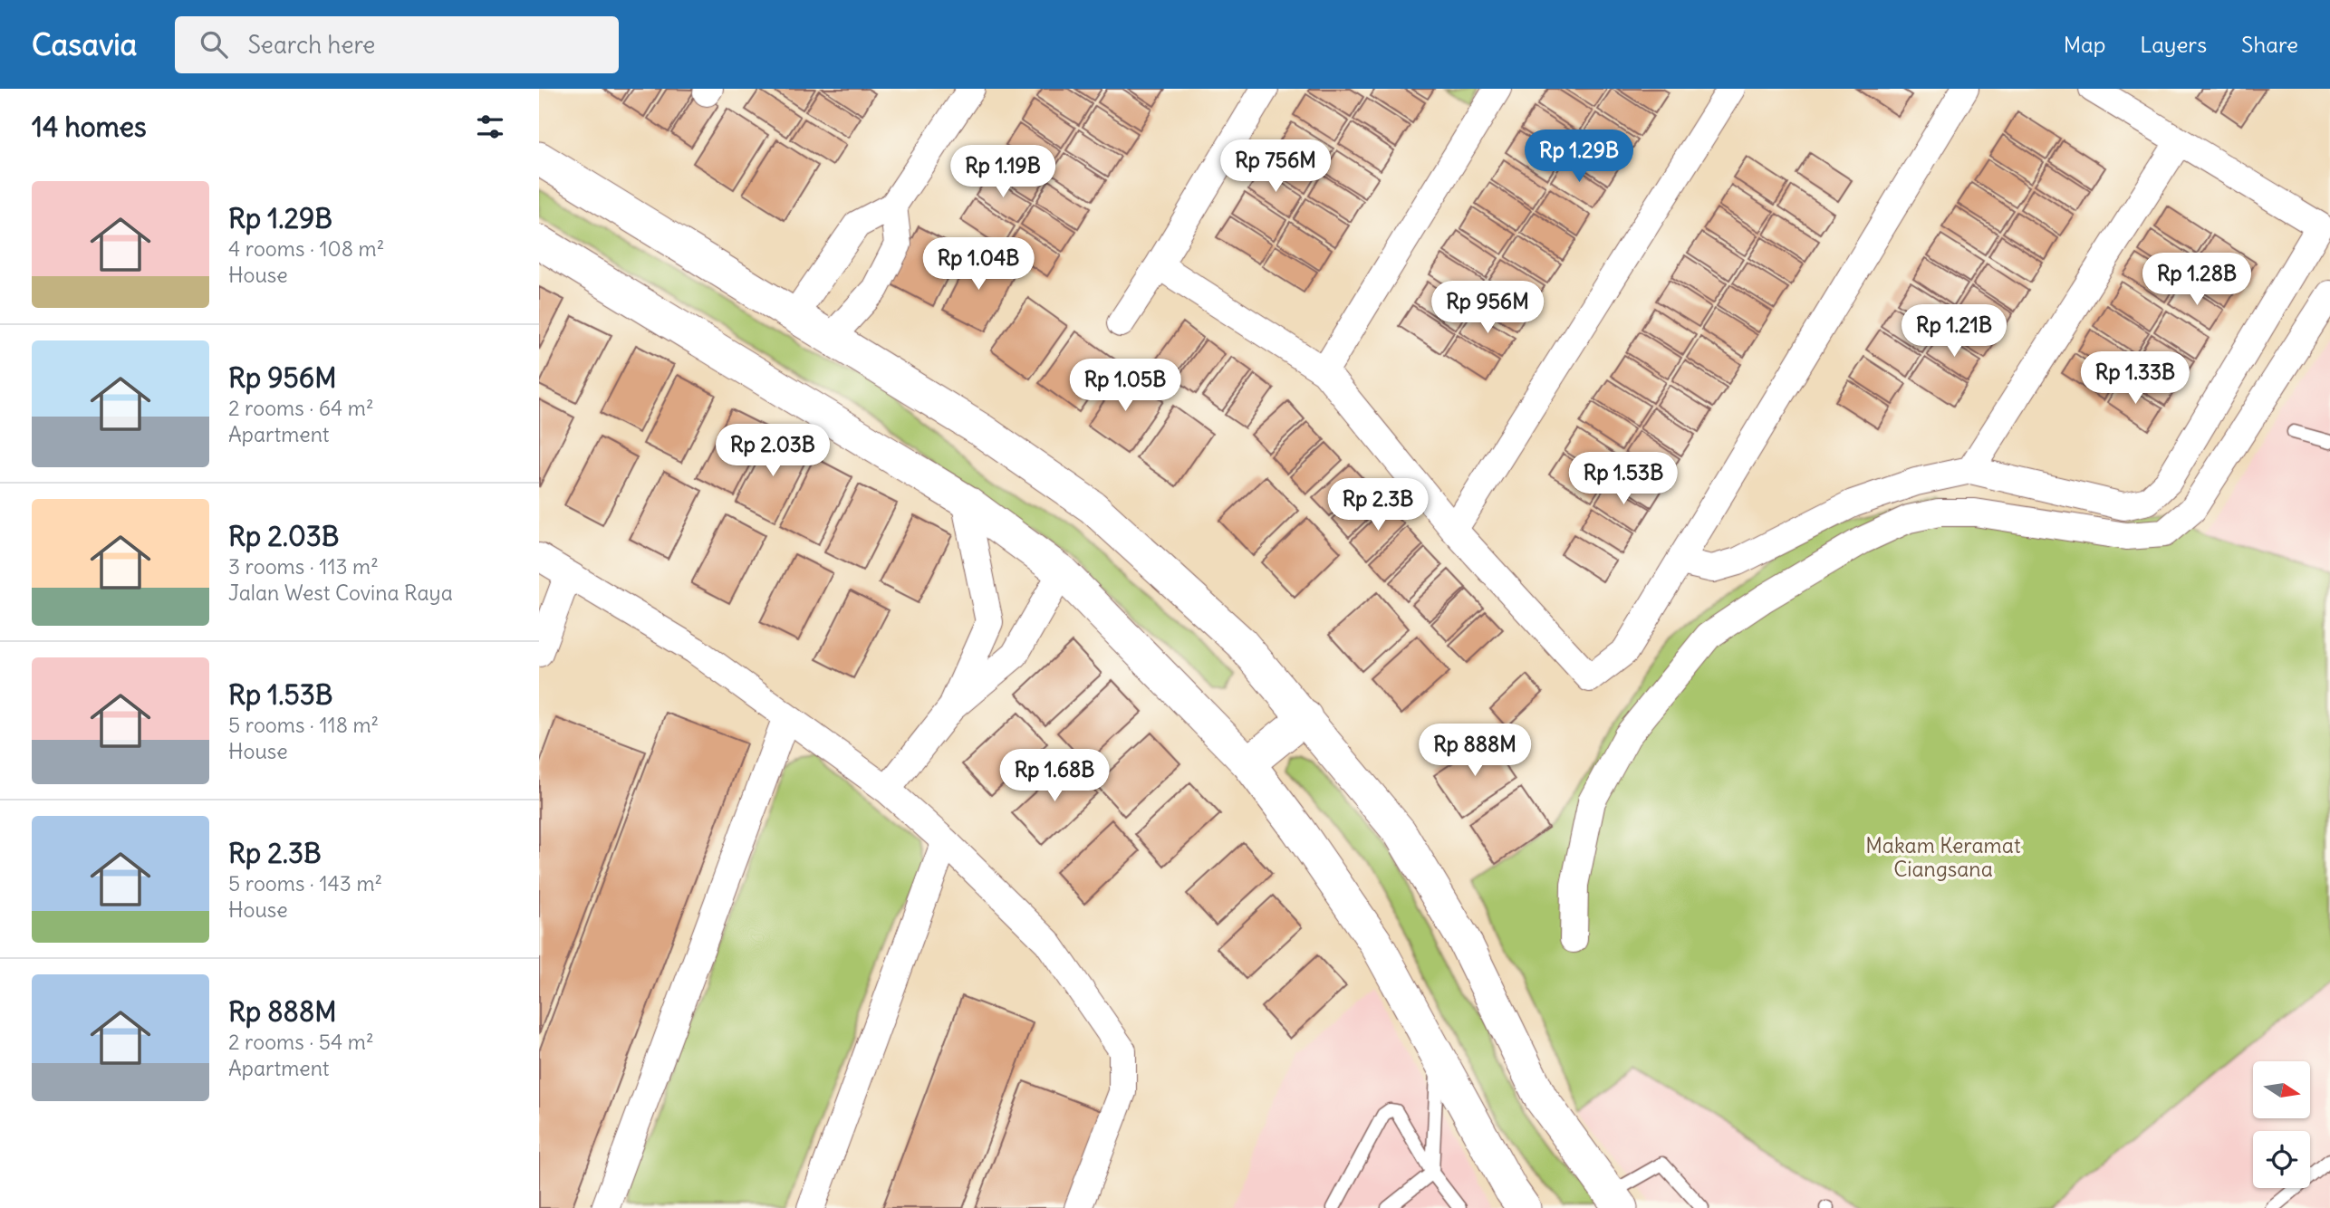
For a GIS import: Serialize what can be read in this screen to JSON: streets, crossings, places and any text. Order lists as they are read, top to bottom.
{
  "parks": ["Makam Keramat Ciangsana"],
  "north": "right",
  "page": {
    "header": "Casavia",
    "search": "Search here",
    "nav": ["Map", "Layers", "Share"],
    "heading": "14 homes",
    "price": [
      "Rp 1.29B",
      "Rp 756M",
      "Rp 1.19B",
      "Rp 1.04B",
      "Rp 1.28B",
      "Rp 956M",
      "Rp 1.21B",
      "Rp 1.33B",
      "Rp 1.05B",
      "Rp 2.03B",
      "Rp 1.53B",
      "Rp 2.3B",
      "Rp 888M",
      "Rp 1.68B"
    ],
    "list": [
      {
        "name": "Rp 1.29B",
        "note": "4 rooms · 108 m² · House"
      },
      {
        "name": "Rp 956M",
        "note": "2 rooms · 64 m² · Apartment"
      },
      {
        "name": "Rp 2.03B",
        "note": "3 rooms · 113 m² · Jalan West Covina Raya"
      },
      {
        "name": "Rp 1.53B",
        "note": "5 rooms · 118 m² · House"
      },
      {
        "name": "Rp 2.3B",
        "note": "5 rooms · 143 m² · House"
      },
      {
        "name": "Rp 888M",
        "note": "2 rooms · 54 m² · Apartment"
      }
    ]
  }
}
